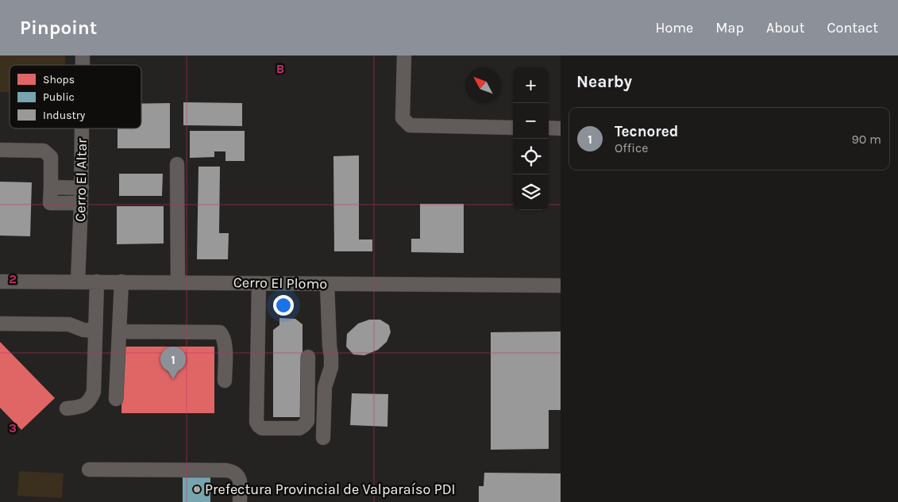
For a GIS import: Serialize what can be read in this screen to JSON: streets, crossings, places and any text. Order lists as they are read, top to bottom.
{
  "streets": {
    "street": ["Cerro El Altar", "Cerro El Plomo"]
  },
  "crossings": [
    ["Cerro El Altar", "Cerro El Plomo"]
  ],
  "places": ["Prefectura Provincial de Valparaíso PDI"],
  "legend": ["Shops", "Public", "Industry"],
  "north": "top left",
  "page": {
    "header": "Pinpoint",
    "nav": [
      "Home",
      "Map",
      "About",
      "Contact"
    ],
    "heading": "Nearby",
    "map_buttons": ["+", "−"],
    "list": [
      {
        "mark": "1",
        "name": "Tecnored",
        "note": "Office",
        "value": "90 m"
      }
    ],
    "pins": "1"
  },
  "grid": {
    "columns": ["B"],
    "rows": ["2", "3"]
  }
}
